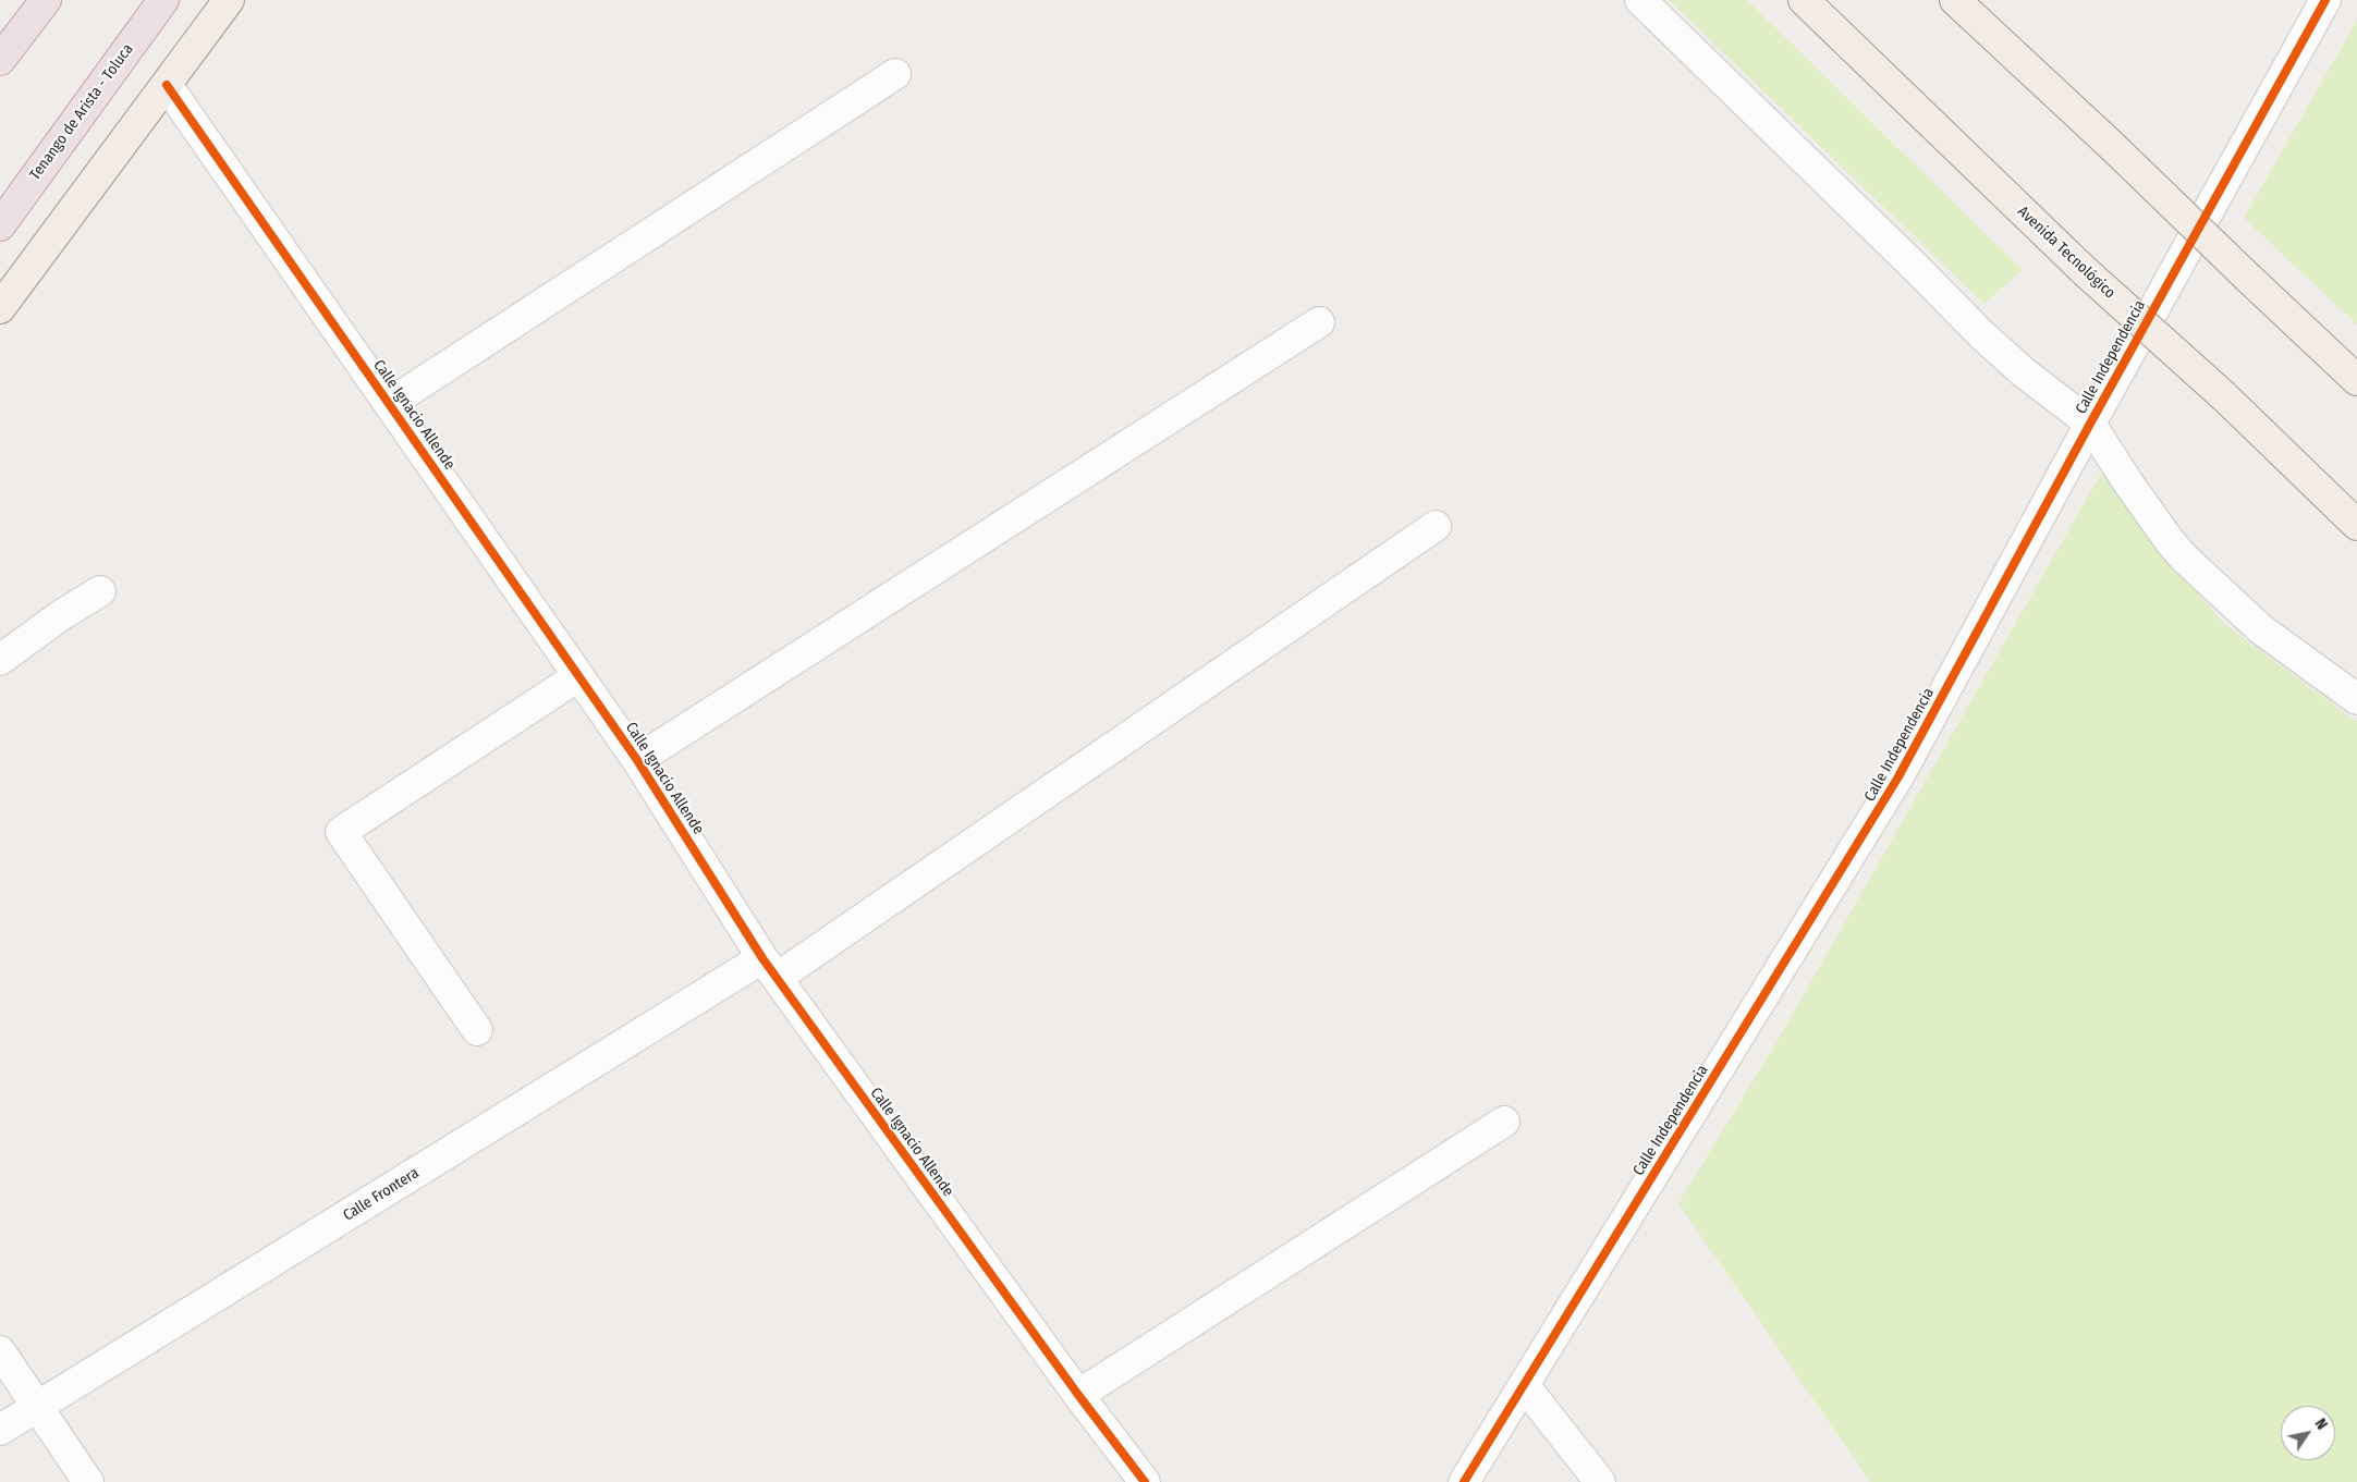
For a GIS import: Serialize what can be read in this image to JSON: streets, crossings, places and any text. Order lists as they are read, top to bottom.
{
  "streets": {
    "highway": ["Tenango de Arista - Toluca"],
    "main road": ["Avenida Tecnológico"],
    "street": ["Calle Independencia", "Calle Ignacio Allende", "Calle Frontera"]
  },
  "crossings": [
    ["Calle Ignacio Allende", "Calle Frontera"]
  ],
  "north": "top right"
}
